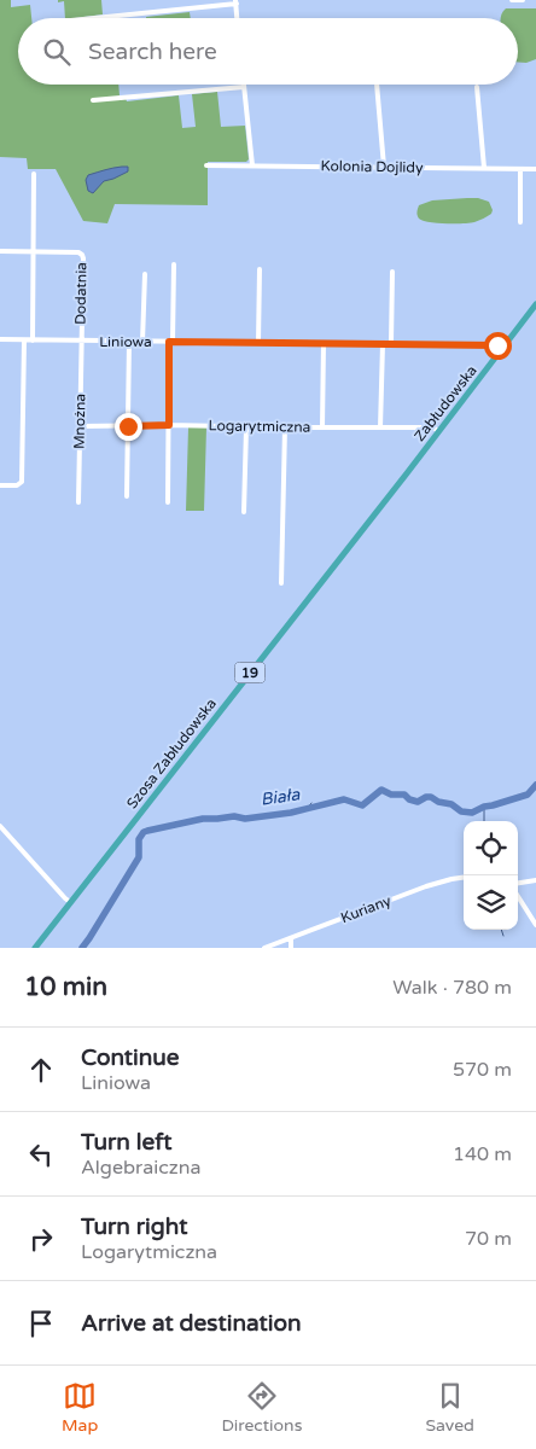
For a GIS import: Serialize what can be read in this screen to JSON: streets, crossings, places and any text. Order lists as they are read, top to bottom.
{
  "streets": {
    "highway": ["Zabłudowska", "19", "Szosa Zabłudowska"],
    "street": [
      "Kolonia Dojlidy",
      "Dodatnia",
      "Liniowa",
      "Mnożna",
      "Logarytmiczna",
      "Kuriany"
    ]
  },
  "crossings": [
    ["Dodatnia", "Liniowa"],
    ["Dodatnia", "Mnożna"],
    ["Liniowa", "Zabłudowska"],
    ["Liniowa", "Mnożna"],
    ["Zabłudowska", "Logarytmiczna"],
    ["Zabłudowska", "Szosa Zabłudowska"],
    ["Mnożna", "Logarytmiczna"]
  ],
  "water": ["Biała"],
  "page": {
    "search": "Search here",
    "heading": ["10 min", "Walk · 780 m"],
    "list": [
      ["Continue", "Liniowa", "570 m"],
      ["Turn left", "Algebraiczna", "140 m"],
      ["Turn right", "Logarytmiczna", "70 m"],
      "Arrive at destination"
    ],
    "nav": ["Map", "Directions", "Saved"]
  }
}
